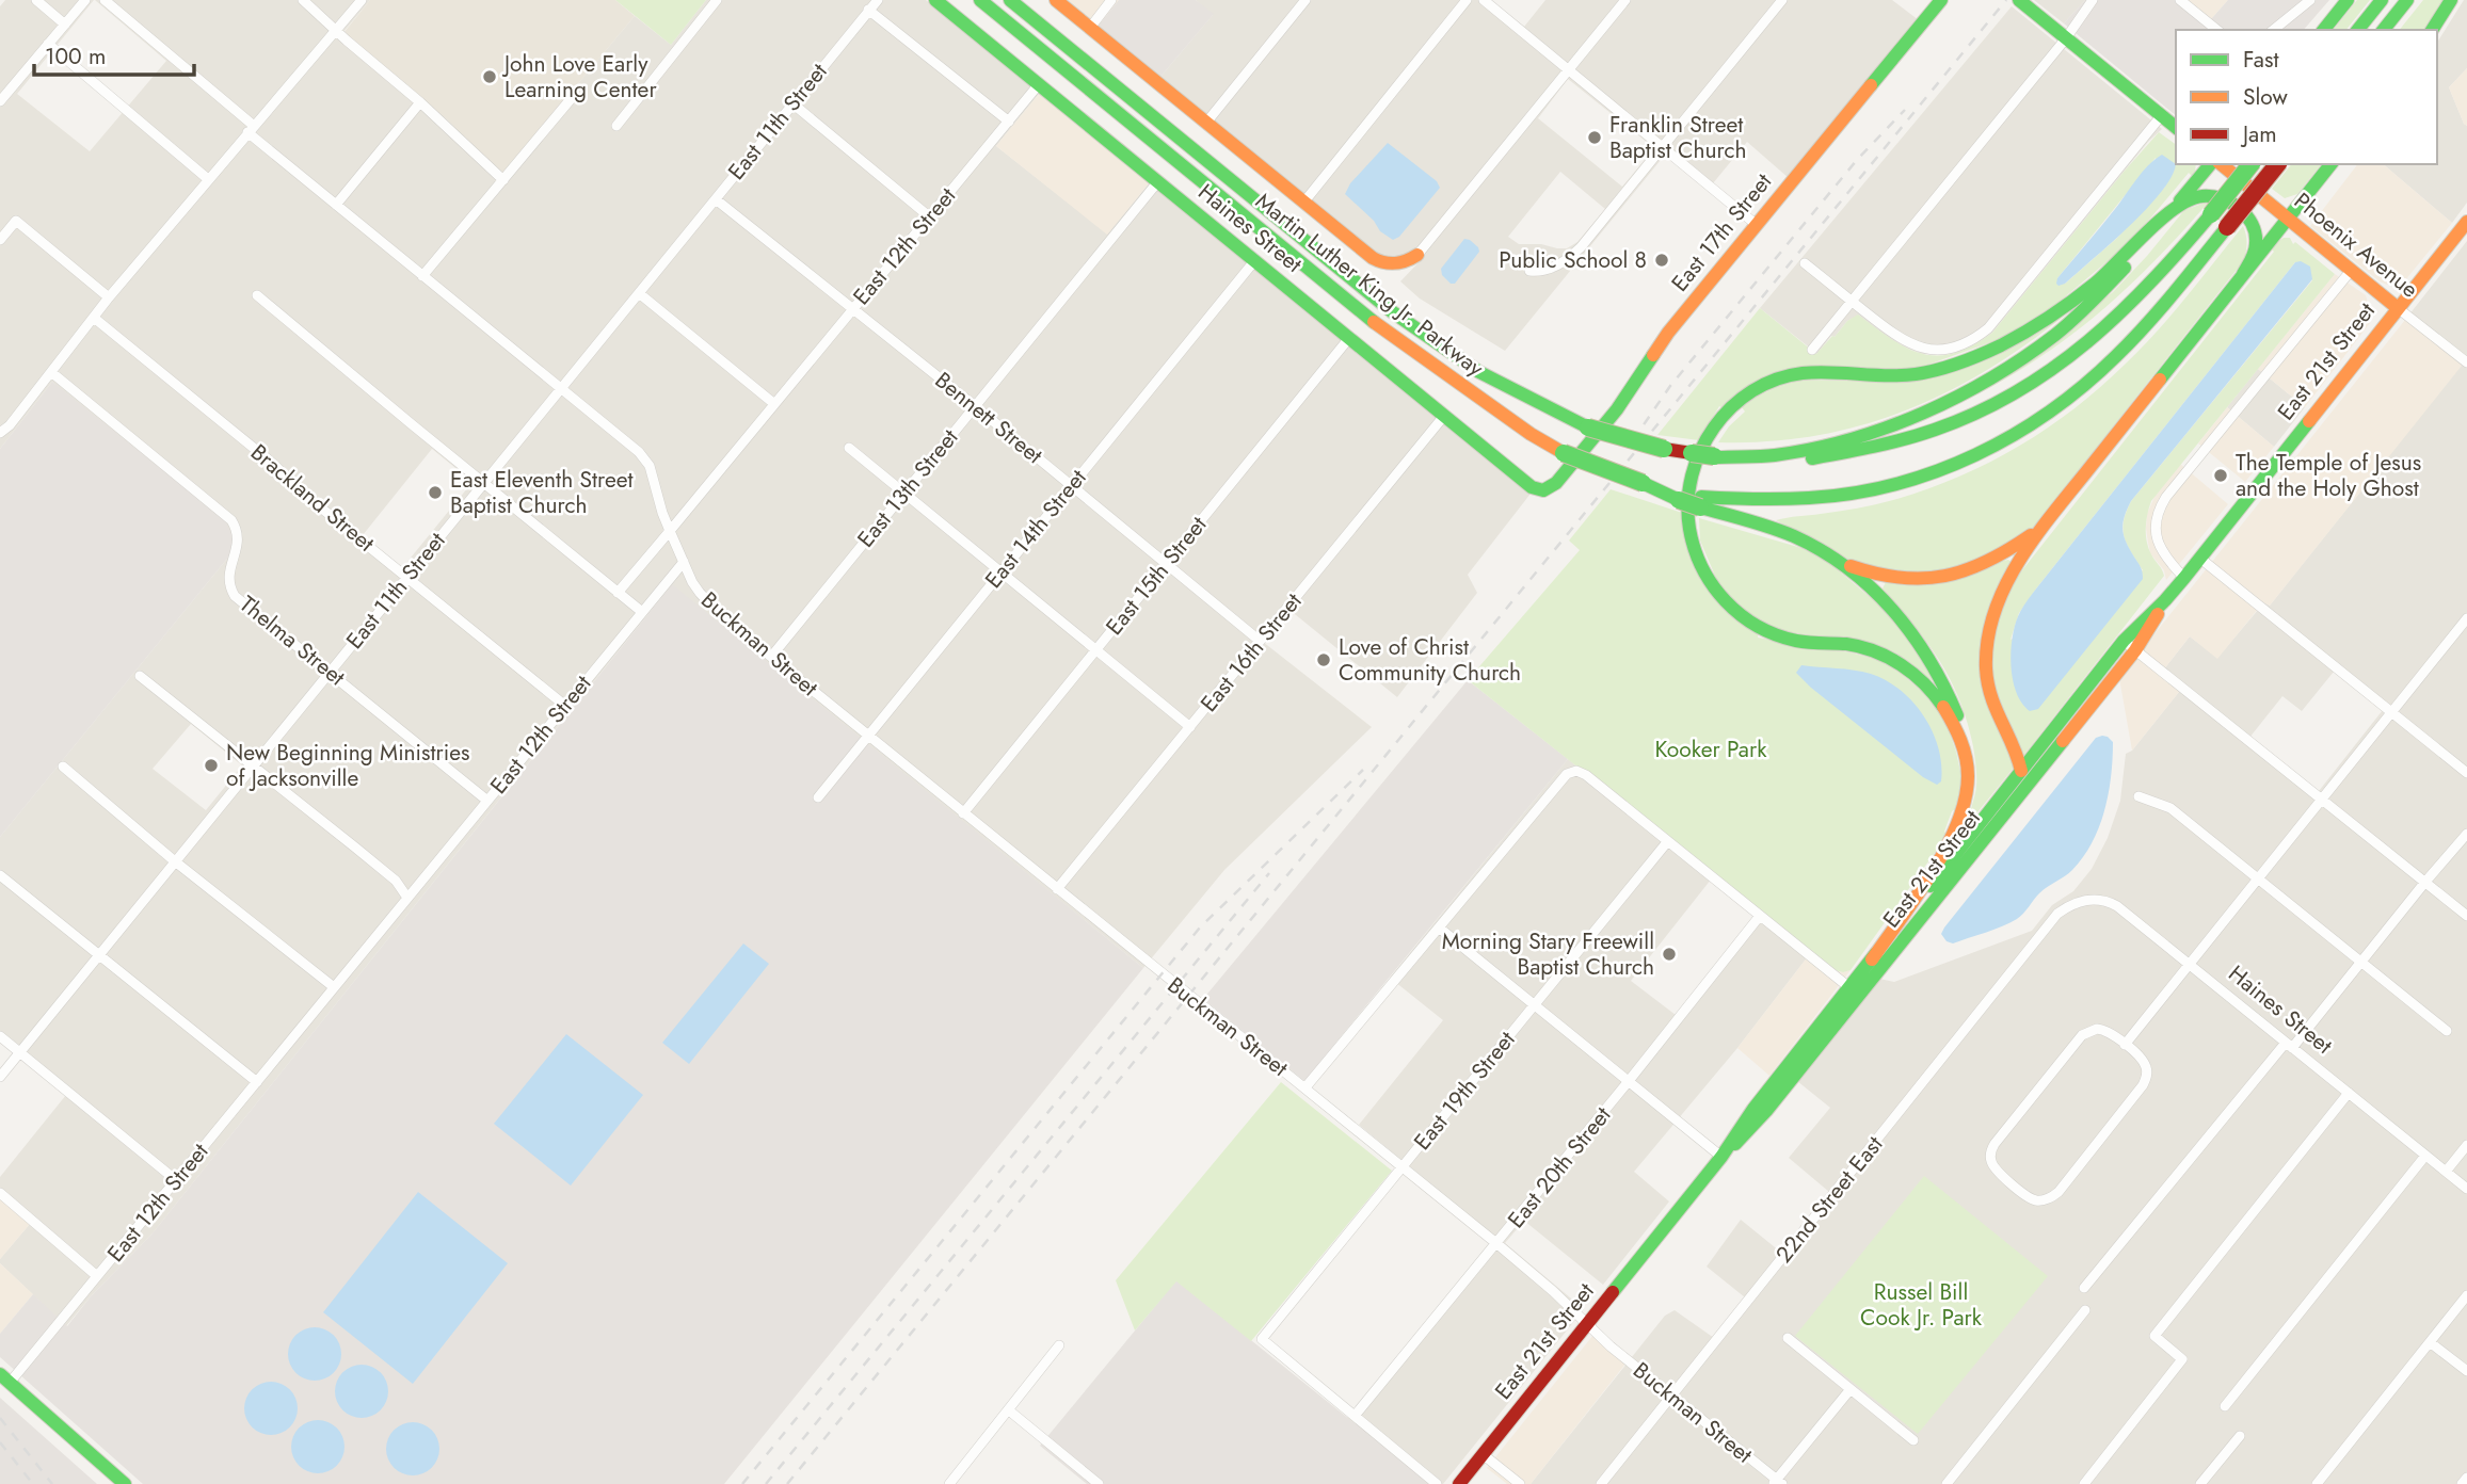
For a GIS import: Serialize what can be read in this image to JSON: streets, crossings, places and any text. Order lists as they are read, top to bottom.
{
  "streets": {
    "main road": [
      "Haines Street",
      "East 17th Street",
      "Phoenix Avenue",
      "Martin Luther King Jr. Parkway",
      "East 21st Street"
    ],
    "street": [
      "East 11th Street",
      "East 12th Street",
      "Bennett Street",
      "East 13th Street",
      "Brackland Street",
      "East 14th Street",
      "East 15th Street",
      "Thelma Street",
      "Buckman Street",
      "East 16th Street",
      "East 19th Street",
      "East 20th Street",
      "22nd Street East"
    ]
  },
  "crossings": [
    ["East 11th Street", "Bennett Street"],
    ["East 11th Street", "Brackland Street"],
    ["East 11th Street", "Thelma Street"],
    ["Haines Street", "East 17th Street"],
    ["Haines Street", "East 12th Street"],
    ["Haines Street", "East 13th Street"],
    ["Haines Street", "East 14th Street"],
    ["Haines Street", "East 15th Street"],
    ["Haines Street", "East 16th Street"],
    ["Haines Street", "22nd Street East"],
    ["Phoenix Avenue", "East 21st Street"],
    ["East 12th Street", "Bennett Street"],
    ["East 12th Street", "Brackland Street"],
    ["East 12th Street", "Thelma Street"],
    ["East 12th Street", "Buckman Street"],
    ["East 21st Street", "Buckman Street"],
    ["Bennett Street", "East 13th Street"],
    ["Bennett Street", "East 14th Street"],
    ["Bennett Street", "East 15th Street"],
    ["Bennett Street", "East 16th Street"],
    ["East 13th Street", "Buckman Street"],
    ["East 14th Street", "Buckman Street"],
    ["East 15th Street", "Buckman Street"],
    ["Buckman Street", "East 16th Street"],
    ["Buckman Street", "East 19th Street"],
    ["Buckman Street", "East 20th Street"],
    ["Buckman Street", "22nd Street East"],
    ["East 19th Street", "East 20th Street"]
  ],
  "parks": ["Kooker Park", "Russel Bill Cook Jr. Park"],
  "places": [
    "John Love Early Learning Center",
    "Franklin Street Baptist Church",
    "Public School 8",
    "The Temple of Jesus and the Holy Ghost",
    "East Eleventh Street Baptist Church",
    "Love of Christ Community Church",
    "New Beginning Ministries of Jacksonville",
    "Morning Stary Freewill Baptist Church"
  ],
  "legend": ["Fast", "Slow", "Jam"],
  "scale_bar": "100 m"
}
